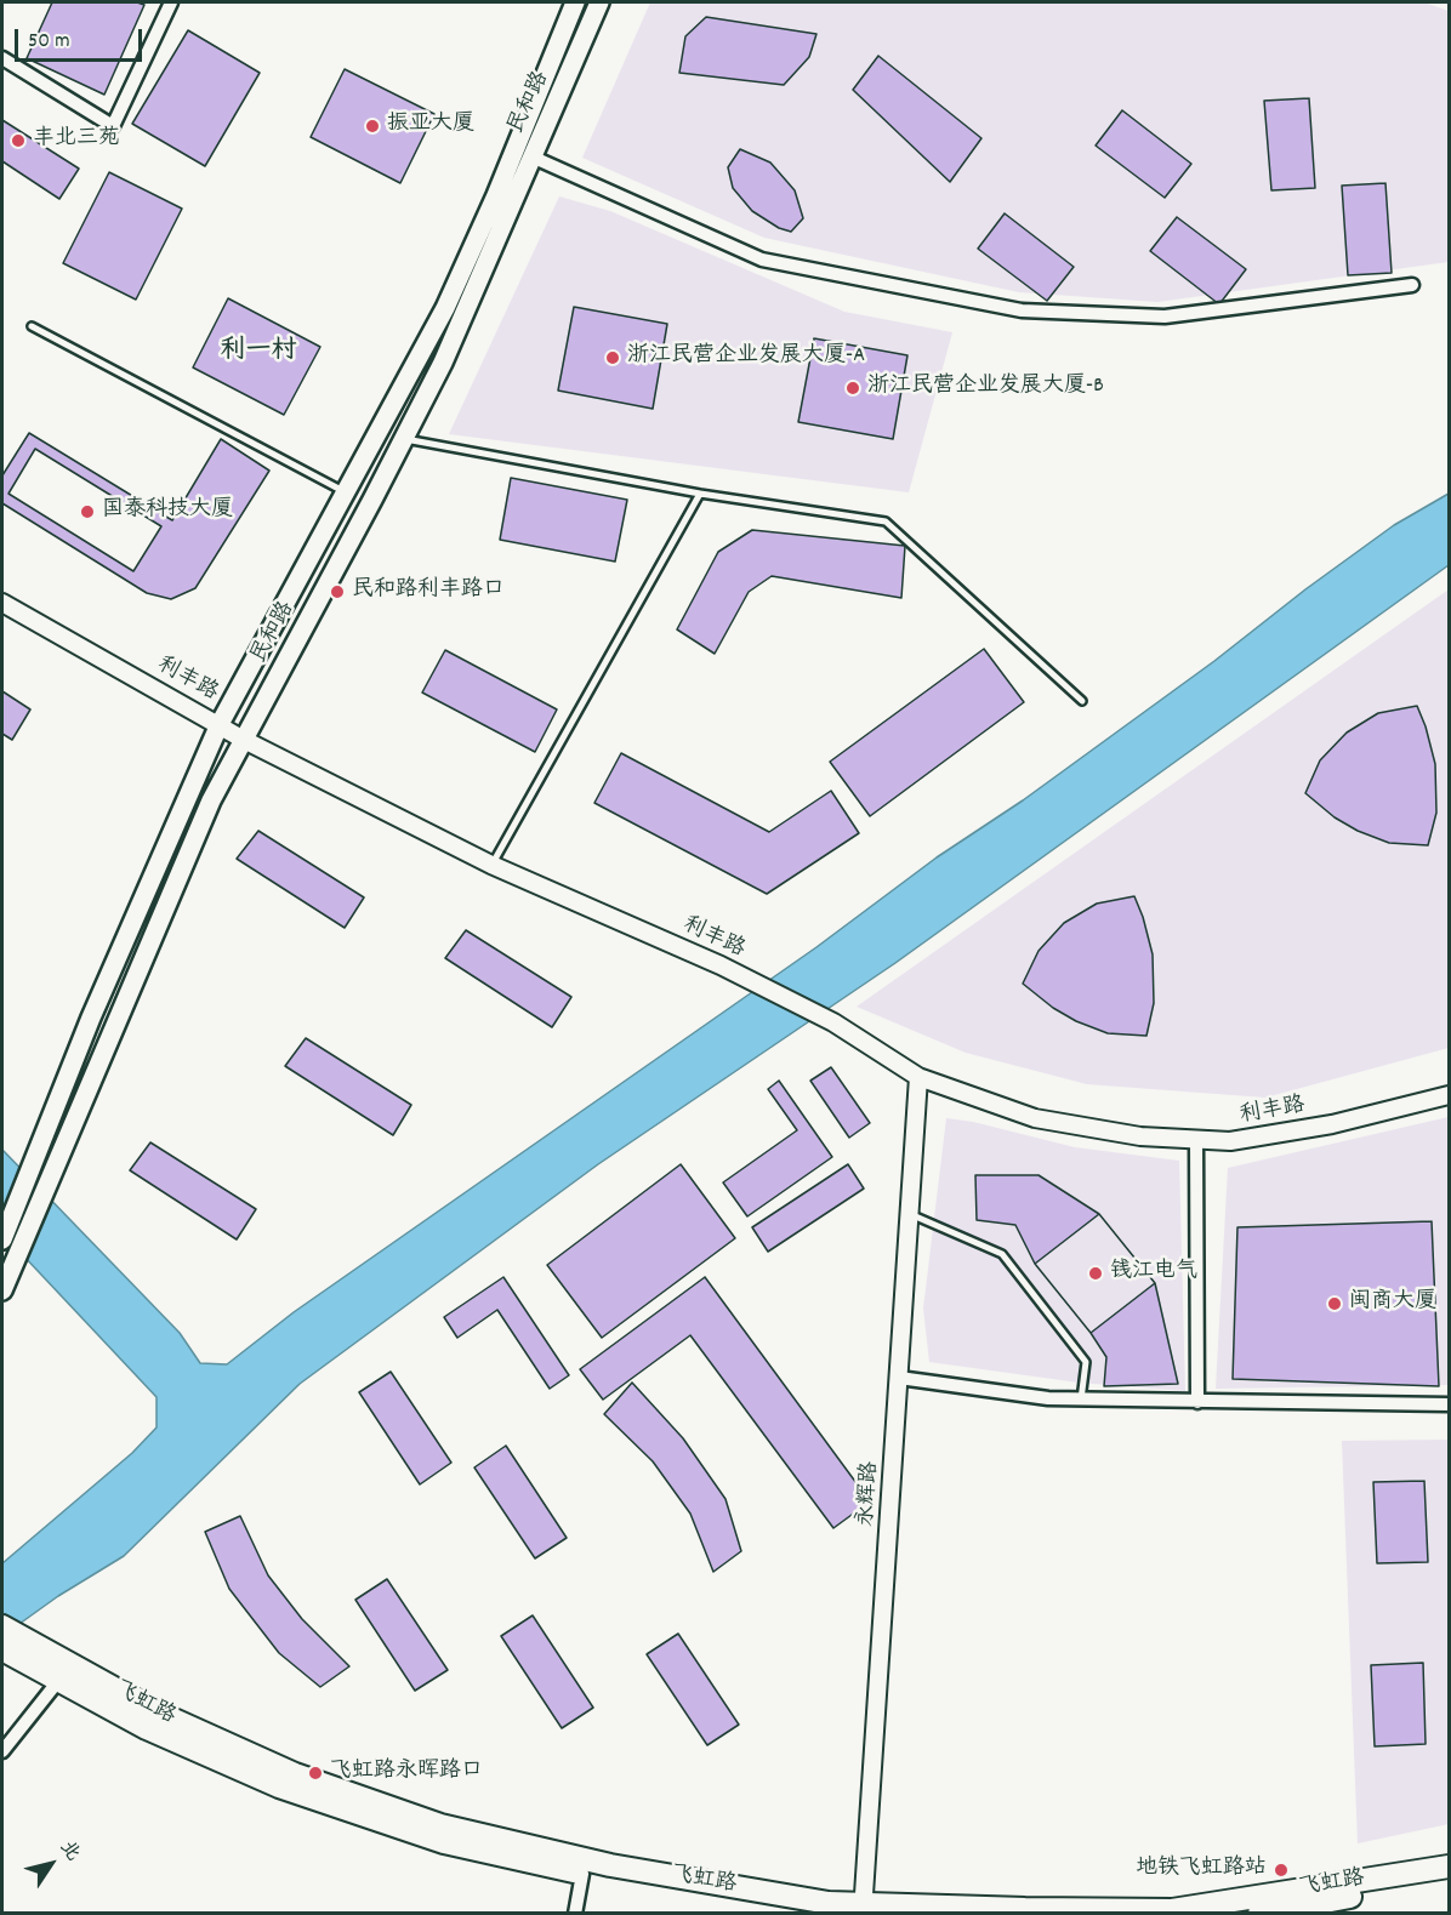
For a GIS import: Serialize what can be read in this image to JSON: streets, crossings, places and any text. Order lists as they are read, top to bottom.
{
  "streets": {
    "main road": ["民和路", "飞虹路"],
    "street": ["利丰路", "永辉路"]
  },
  "crossings": [
    ["民和路", "利丰路"],
    ["利丰路", "永辉路"],
    ["永辉路", "飞虹路"]
  ],
  "districts": ["利一村"],
  "places": [
    "振亚大厦",
    "丰北三苑",
    "浙江民营企业发展大厦-A",
    "浙江民营企业发展大厦-B",
    "国泰科技大厦",
    "民和路利丰路口",
    "钱江电气",
    "闽商大厦",
    "飞虹路永晖路口",
    "地铁飞虹路站"
  ],
  "scale_bar": "50 m",
  "north": "top right"
}
